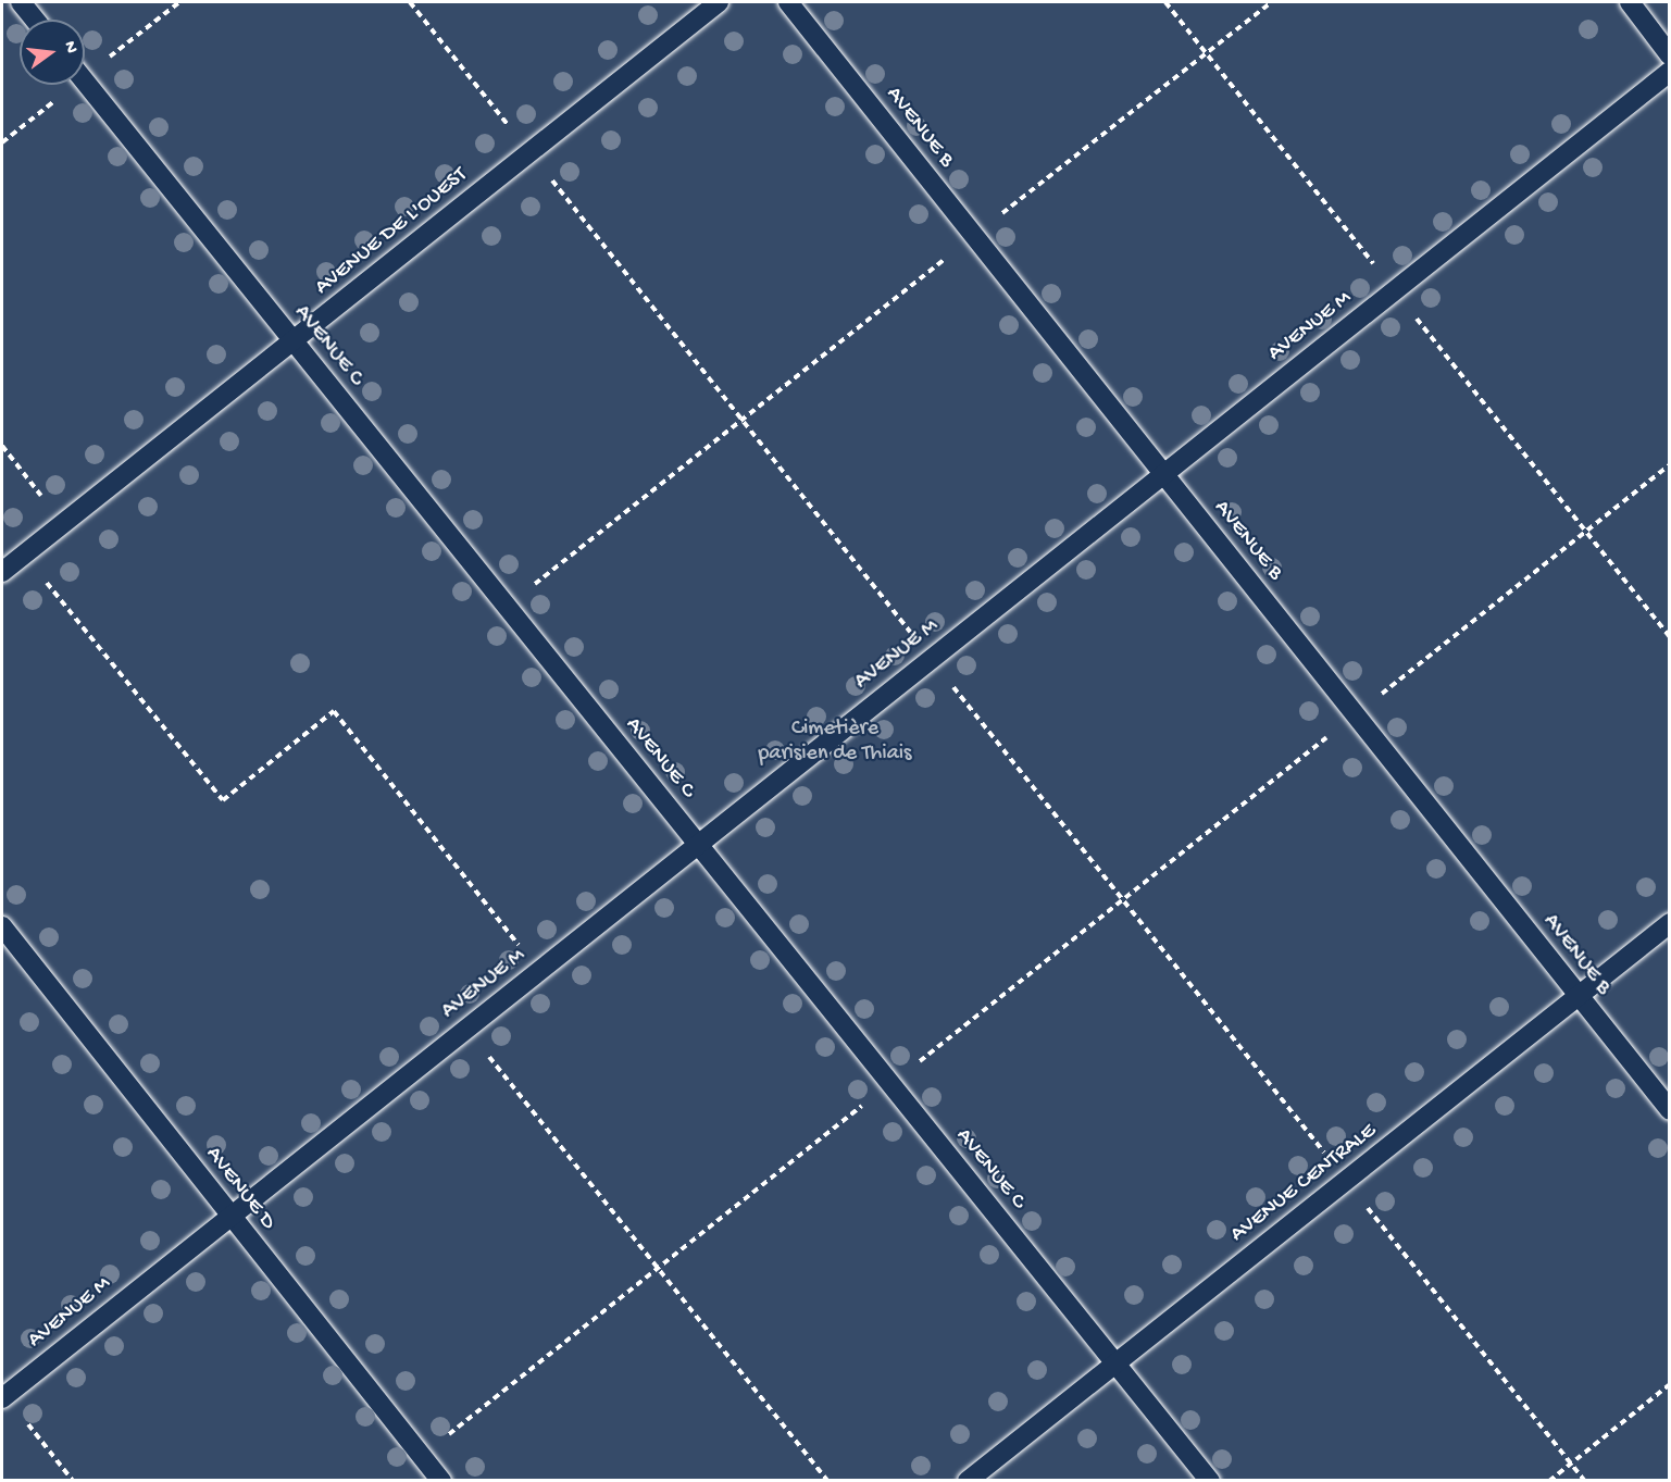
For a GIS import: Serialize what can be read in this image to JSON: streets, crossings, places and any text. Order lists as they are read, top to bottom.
{
  "streets": {
    "lane": [
      "AVENUE B",
      "AVENUE DE L'OUEST",
      "AVENUE M",
      "AVENUE C",
      "AVENUE CENTRALE",
      "AVENUE D"
    ]
  },
  "crossings": [
    ["AVENUE B", "AVENUE M"],
    ["AVENUE B", "AVENUE CENTRALE"],
    ["AVENUE DE L'OUEST", "AVENUE C"],
    ["AVENUE M", "AVENUE C"],
    ["AVENUE M", "AVENUE D"],
    ["AVENUE C", "AVENUE CENTRALE"]
  ],
  "parks": ["Cimetière parisien de Thiais"],
  "north": "right"
}
